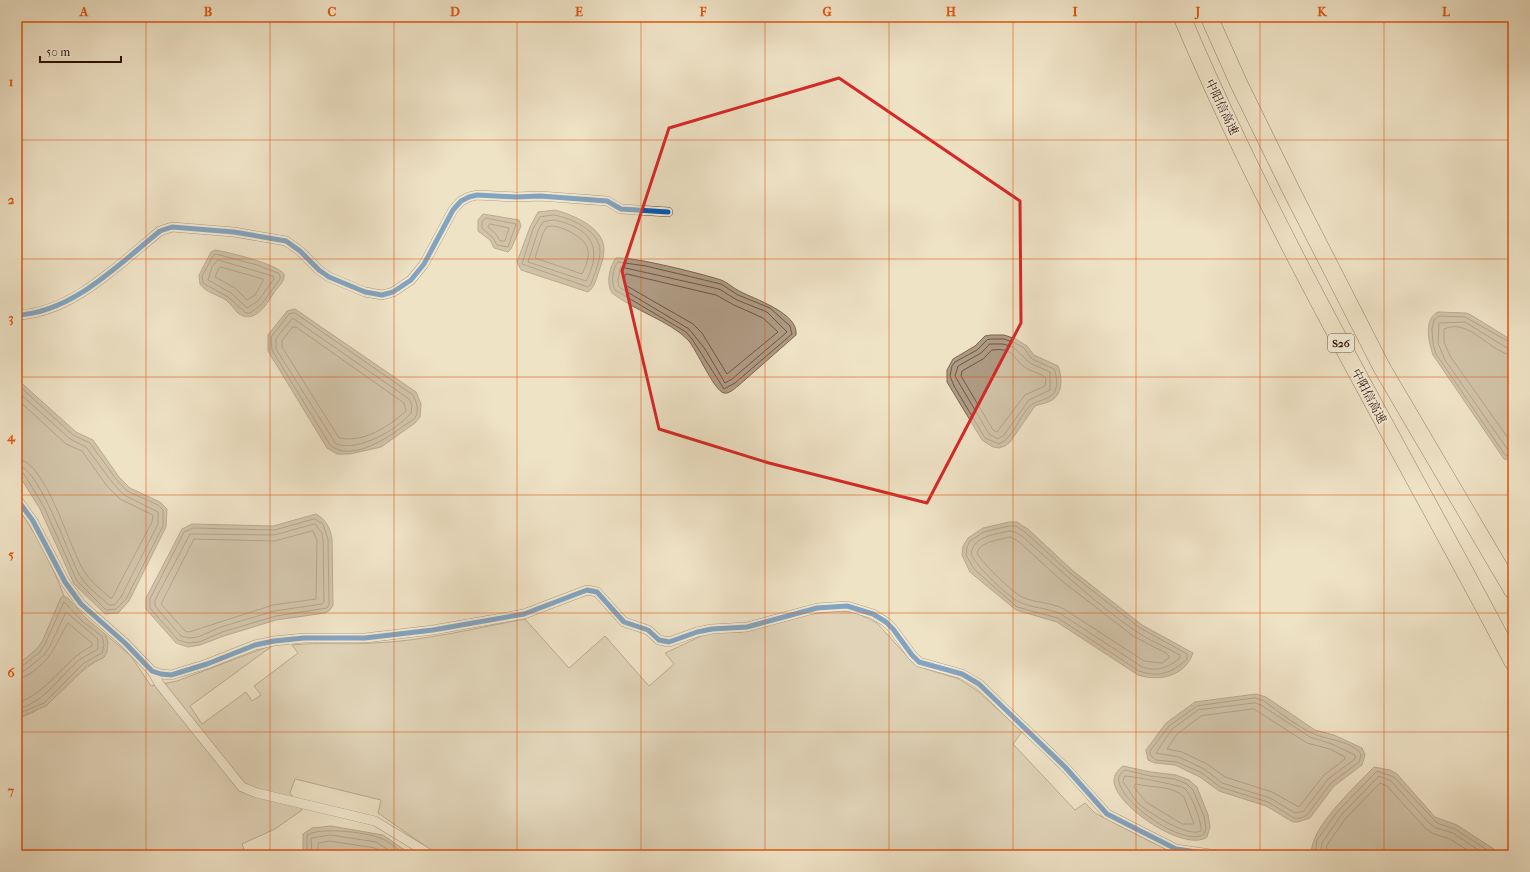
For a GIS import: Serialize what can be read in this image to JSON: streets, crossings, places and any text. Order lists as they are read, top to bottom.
{
  "streets": {
    "highway": ["中阳信高速", "S26"]
  },
  "scale_bar": "50 m",
  "grid": {
    "columns": [
      "A",
      "B",
      "C",
      "D",
      "E",
      "F",
      "G",
      "H",
      "I",
      "J",
      "K",
      "L"
    ],
    "rows": [
      "1",
      "2",
      "3",
      "4",
      "5",
      "6",
      "7"
    ]
  }
}
